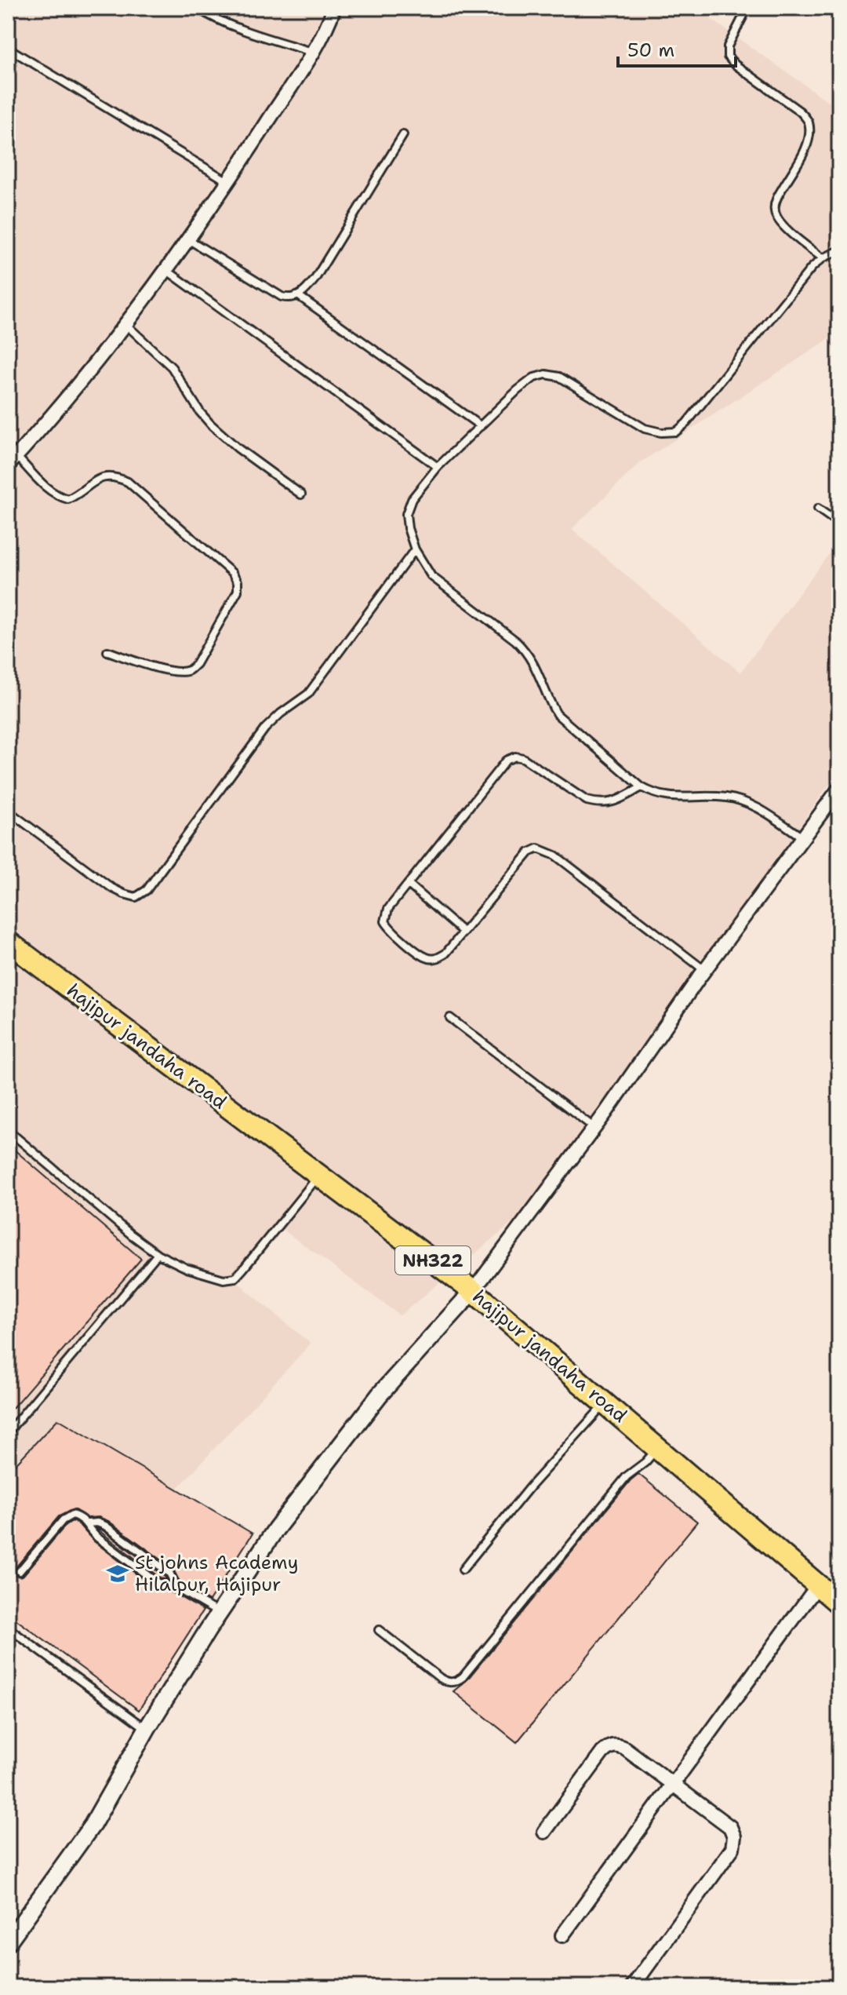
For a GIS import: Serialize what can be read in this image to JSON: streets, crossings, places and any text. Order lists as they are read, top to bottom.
{
  "streets": {
    "highway": ["hajipur jandaha road", "NH322"]
  },
  "places": {
    "school or university": ["St johns Academy Hilalpur, Hajipur"]
  },
  "scale_bar": "50 m"
}
